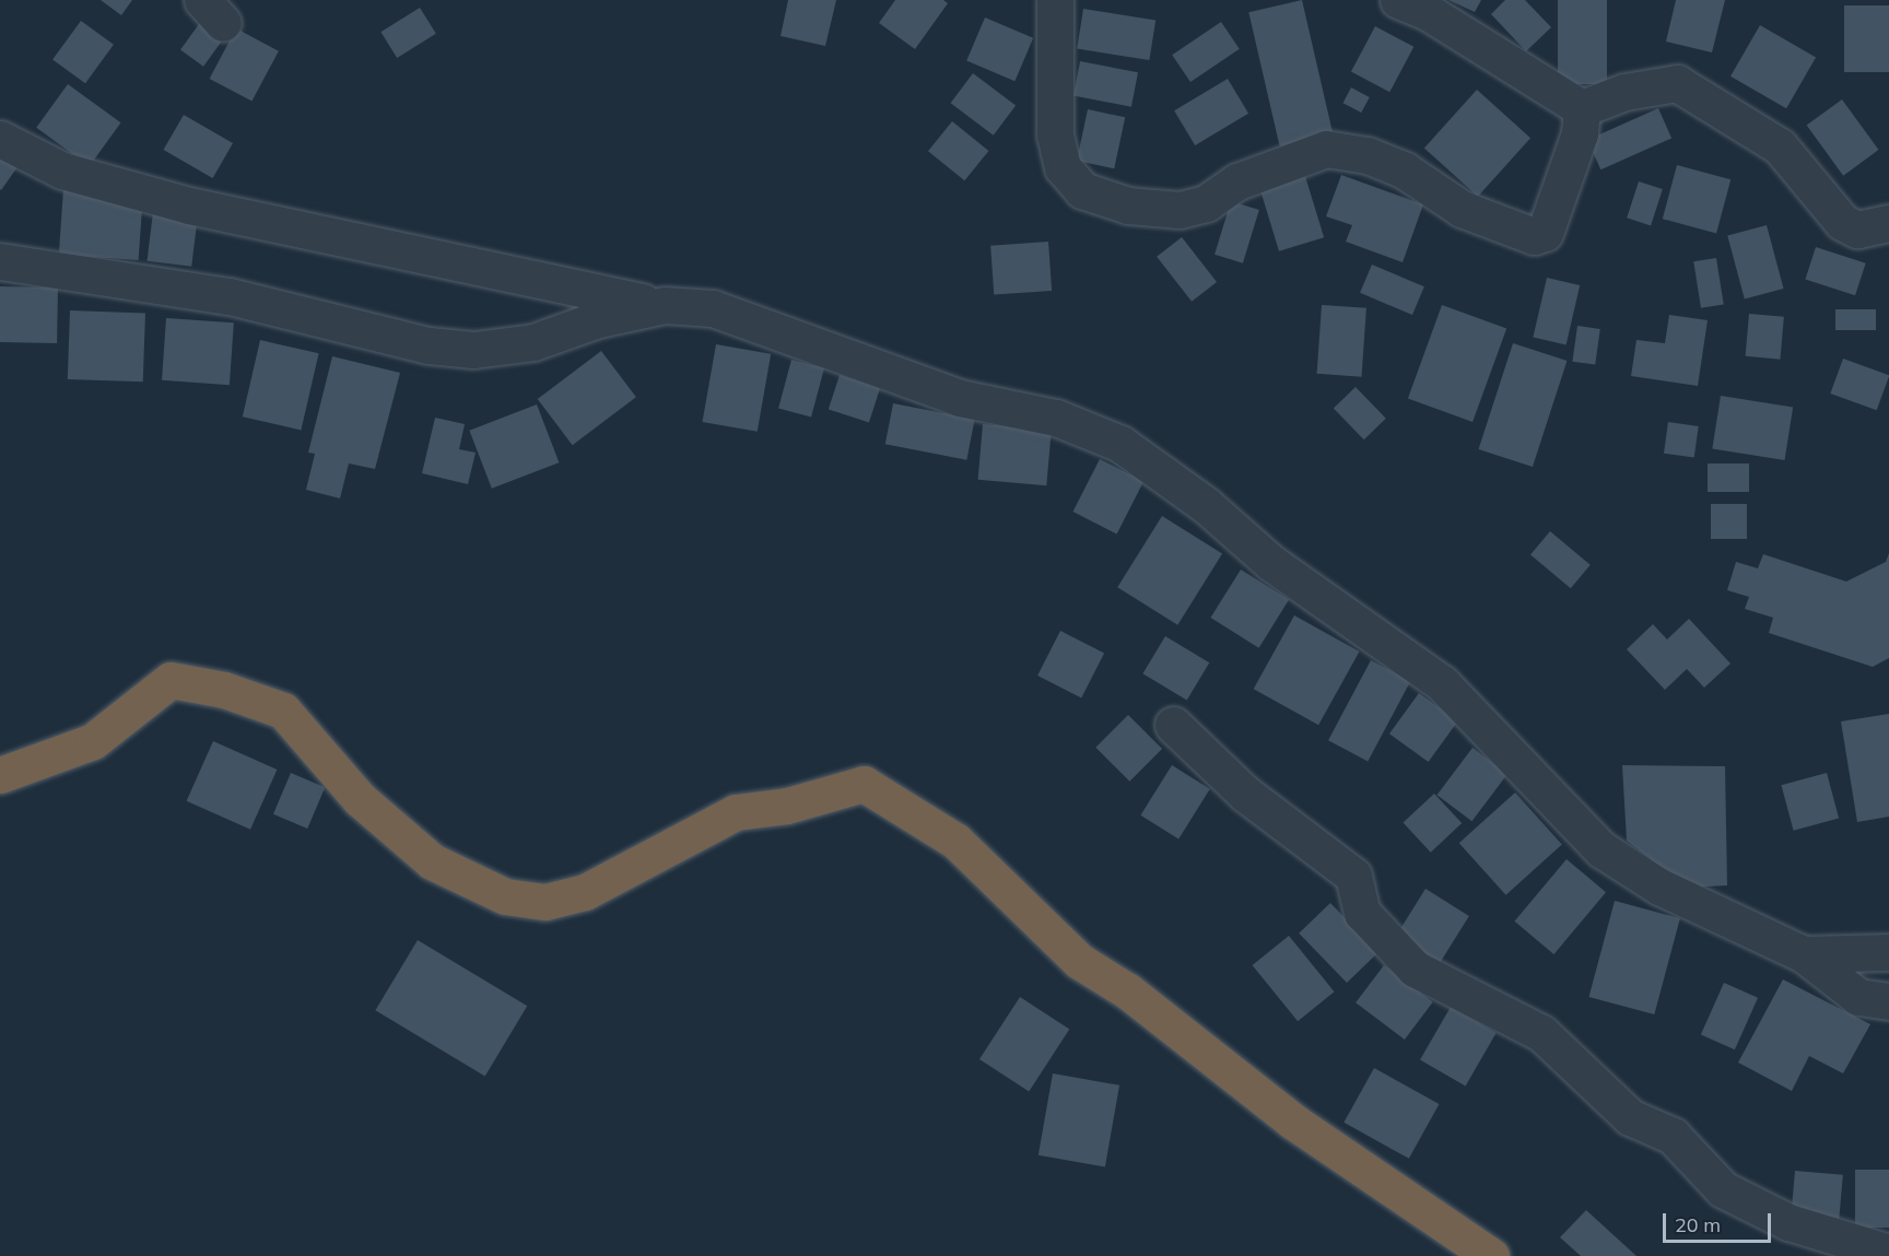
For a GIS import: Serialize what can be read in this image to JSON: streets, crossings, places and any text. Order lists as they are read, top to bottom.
{
  "scale_bar": "20 m"
}
